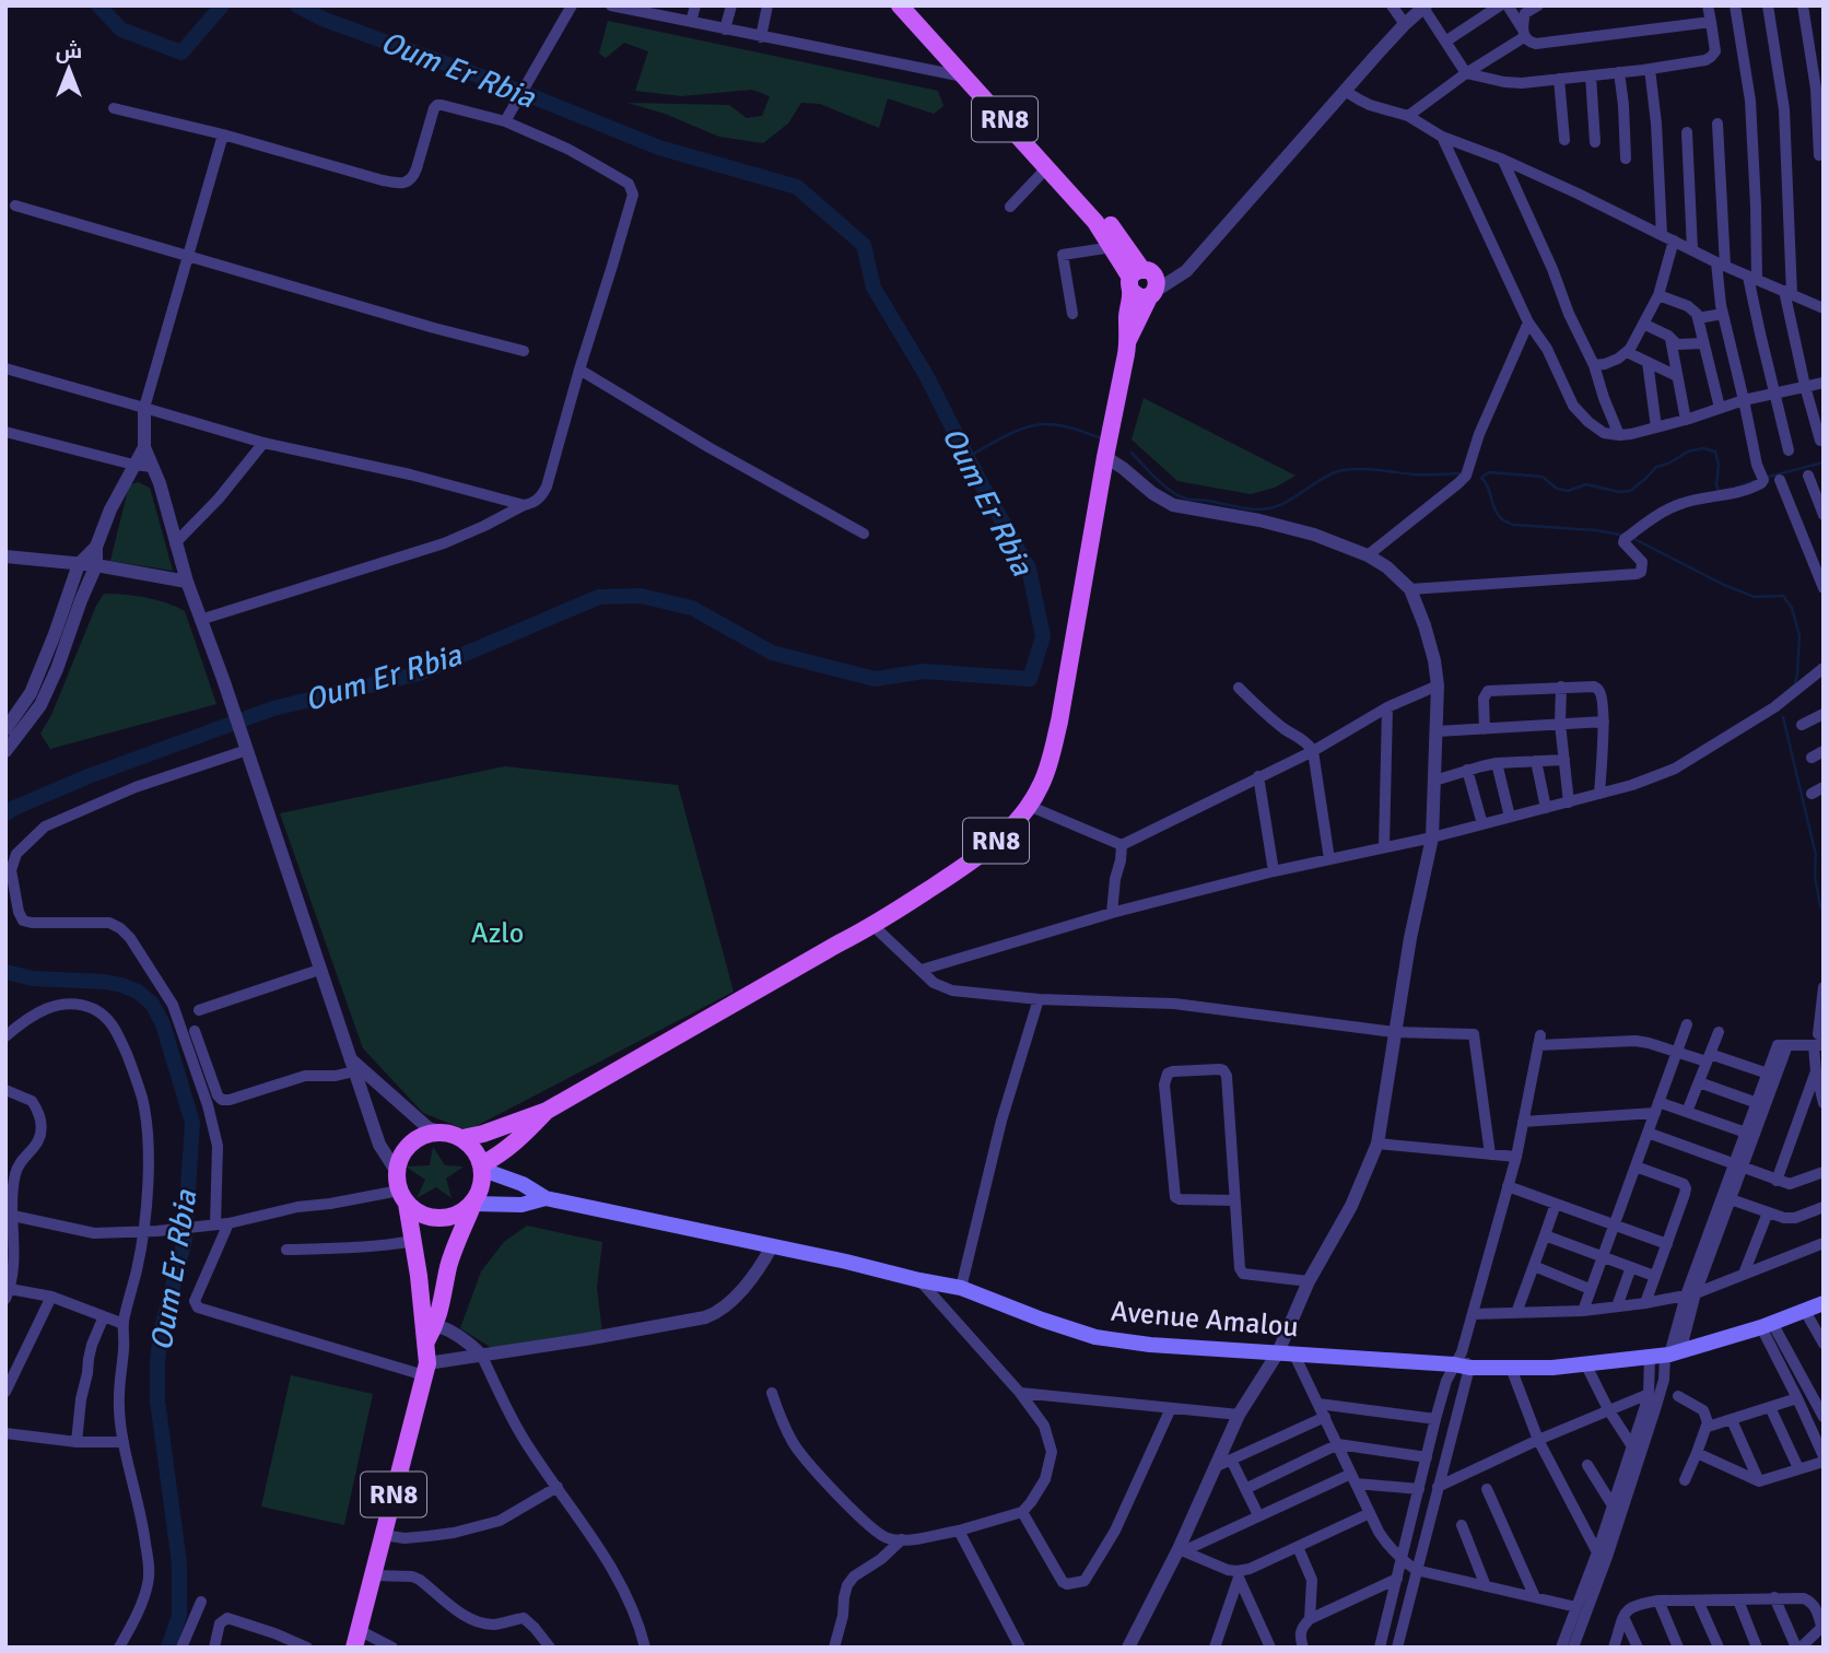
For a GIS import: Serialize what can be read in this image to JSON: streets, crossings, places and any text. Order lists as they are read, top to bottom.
{
  "streets": {
    "main road": ["RN8", "Avenue Amalou"]
  },
  "water": ["Oum Er Rbia"],
  "parks": ["Azlo"],
  "north": "top"
}
